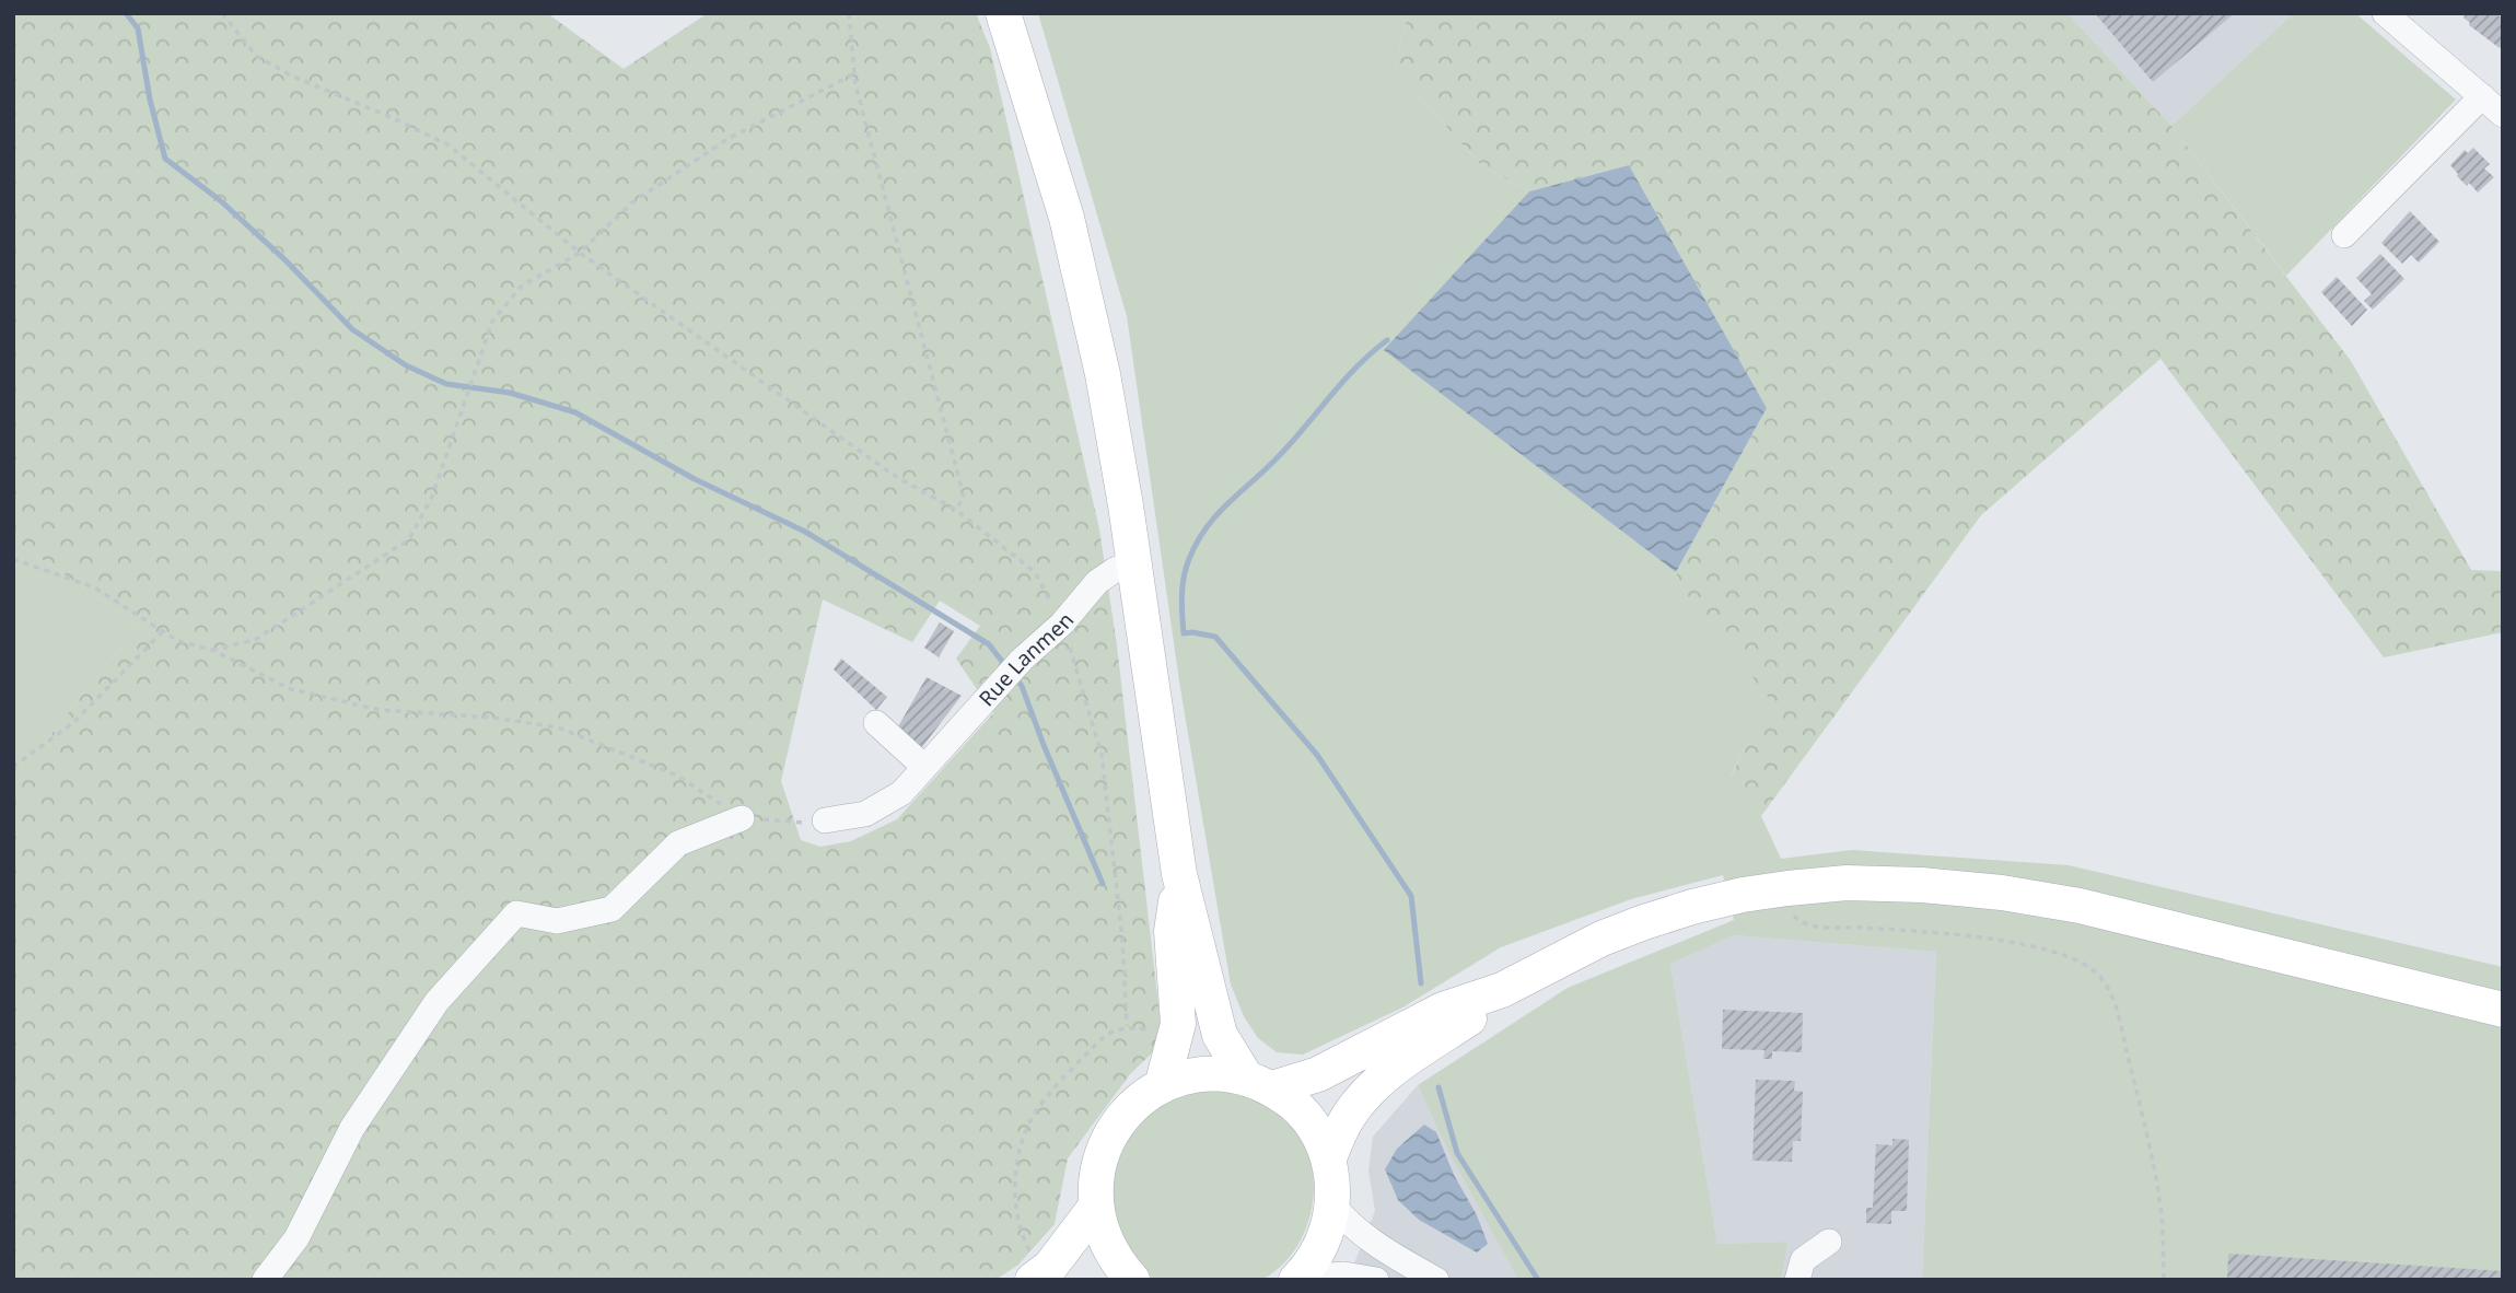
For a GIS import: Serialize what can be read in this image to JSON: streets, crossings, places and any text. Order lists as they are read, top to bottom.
{
  "streets": {
    "street": ["Rue Lanmen"]
  }
}
